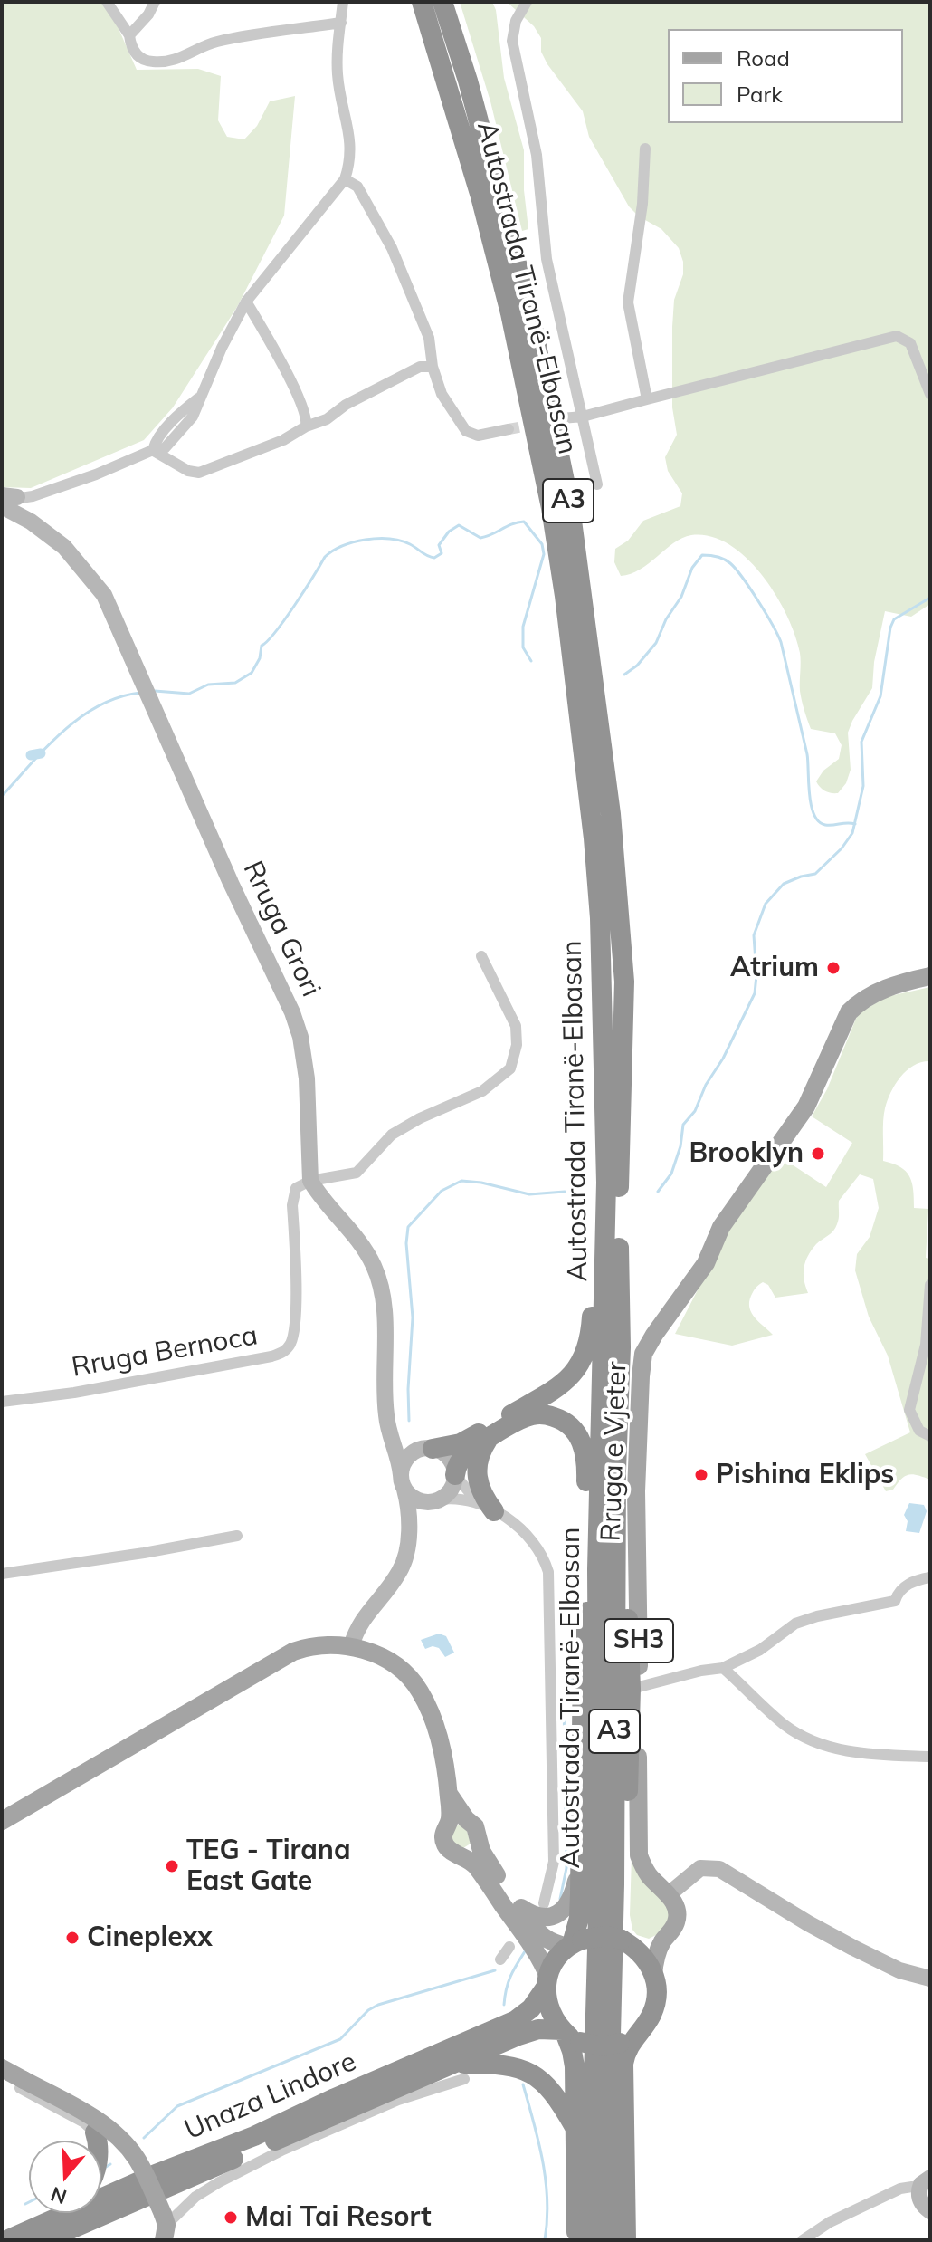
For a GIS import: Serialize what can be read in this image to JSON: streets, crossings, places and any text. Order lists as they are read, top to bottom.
{
  "streets": {
    "highway": ["Autostrada Tiranë-Elbasan", "A3", "Unaza Lindore"],
    "main road": ["Rruga Grori", "Rruga e Vjeter", "SH3"],
    "street": ["Rruga Bernoca"]
  },
  "crossings": [
    ["Rruga Grori", "Rruga Bernoca"]
  ],
  "places": [
    "Atrium",
    "Brooklyn",
    "Pishina Eklips",
    "TEG - Tirana East Gate",
    "Cineplexx",
    "Mai Tai Resort"
  ],
  "legend": ["Road", "Park"],
  "north": "bottom"
}
